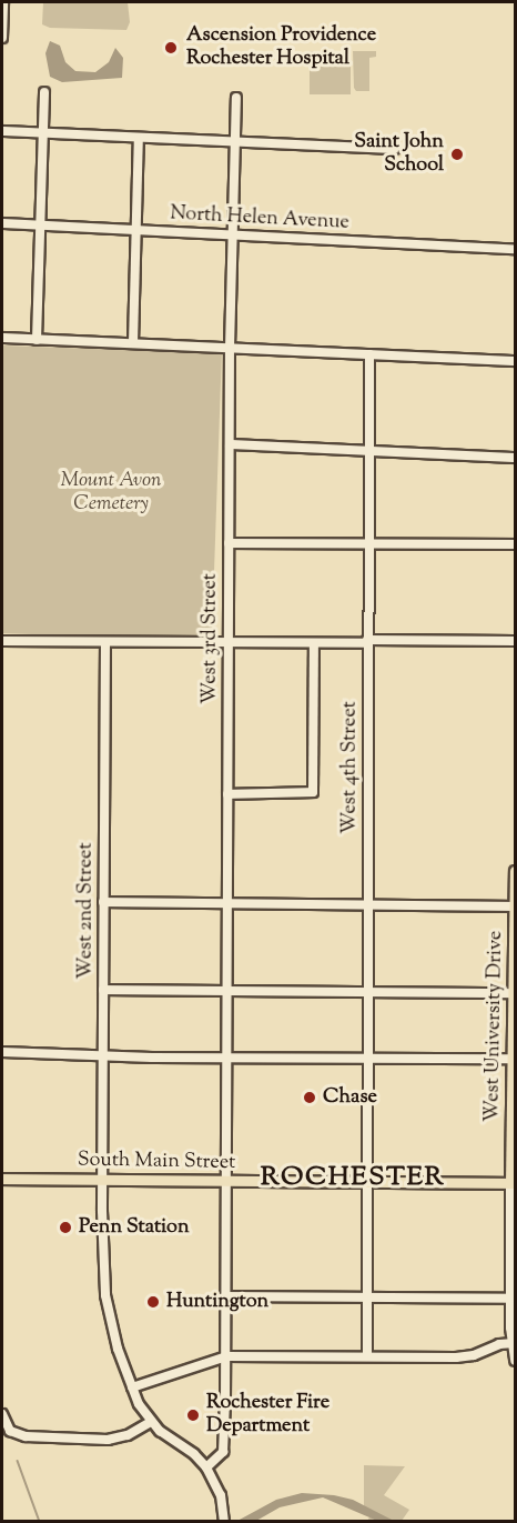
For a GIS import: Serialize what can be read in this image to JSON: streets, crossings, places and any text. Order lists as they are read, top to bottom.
{
  "streets": {
    "main road": ["West University Drive", "South Main Street"],
    "street": [
      "North Helen Avenue",
      "West 3rd Street",
      "West 4th Street",
      "West 2nd Street"
    ]
  },
  "crossings": [
    ["North Helen Avenue", "West 3rd Street"],
    ["West 3rd Street", "South Main Street"],
    ["West 4th Street", "South Main Street"],
    ["West 2nd Street", "South Main Street"],
    ["West University Drive", "South Main Street"]
  ],
  "districts": ["ROCHESTER"],
  "parks": ["Mount Avon Cemetery"],
  "places": [
    "Ascension Providence Rochester Hospital",
    "Saint John School",
    "Chase",
    "Penn Station",
    "Huntington",
    "Rochester Fire Department"
  ]
}
